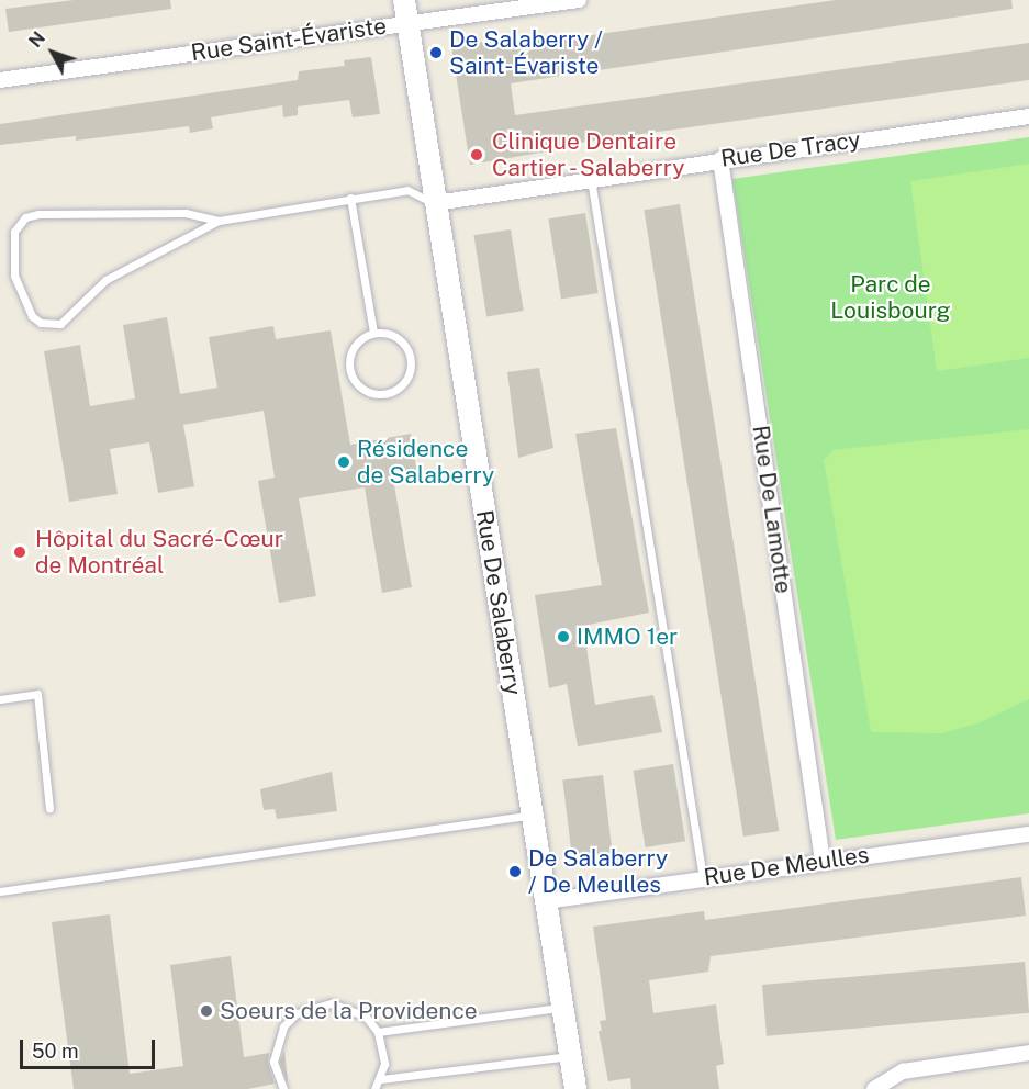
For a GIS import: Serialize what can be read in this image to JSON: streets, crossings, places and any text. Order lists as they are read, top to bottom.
{
  "streets": {
    "main road": ["Rue De Salaberry"],
    "street": [
      "Rue Saint-Évariste",
      "Rue De Tracy",
      "Rue De Lamotte",
      "Rue De Meulles"
    ]
  },
  "crossings": [
    ["Rue Saint-Évariste", "Rue De Salaberry"],
    ["Rue De Tracy", "Rue De Lamotte"],
    ["Rue De Tracy", "Rue De Salaberry"],
    ["Rue De Lamotte", "Rue De Meulles"],
    ["Rue De Salaberry", "Rue De Meulles"]
  ],
  "parks": ["Parc de Louisbourg"],
  "places": [
    "De Salaberry / Saint-Évariste",
    "Clinique Dentaire Cartier - Salaberry",
    "Résidence de Salaberry",
    "Hôpital du Sacré-Cœur de Montréal",
    "IMMO 1er",
    "De Salaberry / De Meulles",
    "Soeurs de la Providence"
  ],
  "scale_bar": "50 m",
  "north": "top left"
}
